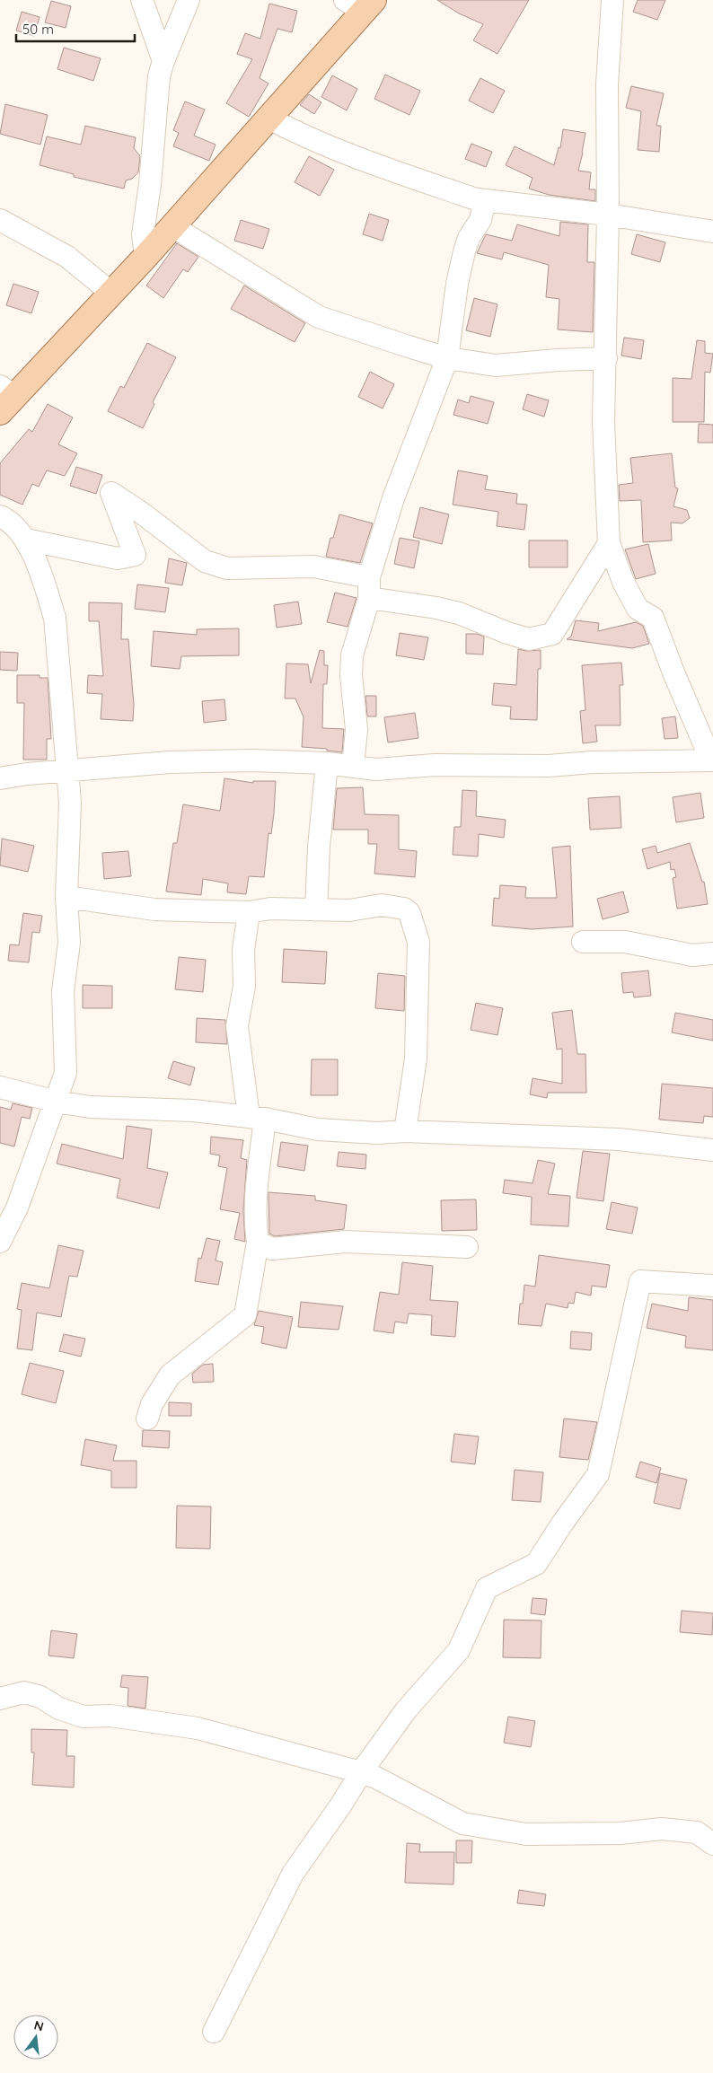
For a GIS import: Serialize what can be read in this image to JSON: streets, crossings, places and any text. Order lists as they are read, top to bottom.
{
  "scale_bar": "50 m",
  "north": "top"
}
